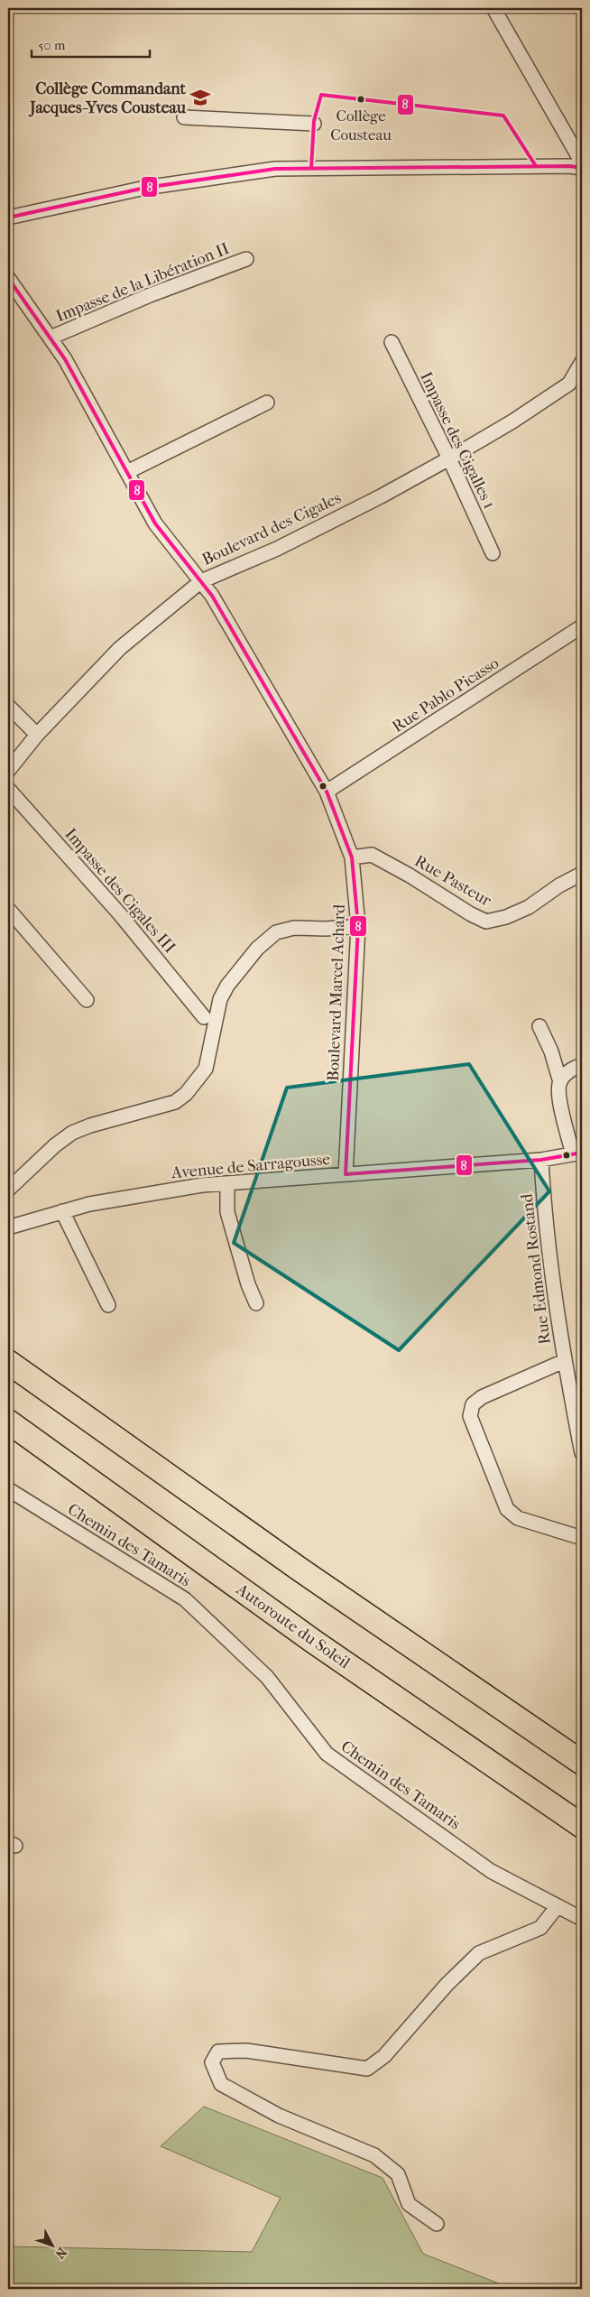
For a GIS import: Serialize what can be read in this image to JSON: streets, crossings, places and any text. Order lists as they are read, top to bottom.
{
  "streets": {
    "highway": ["Autoroute du Soleil"],
    "street": [
      "Impasse de la Libération II",
      "Impasse des Cigalles 1",
      "Boulevard des Cigales",
      "Rue Pablo Picasso",
      "Rue Pasteur",
      "Impasse des Cigales III",
      "Boulevard Marcel Achard",
      "Avenue de Sarragousse",
      "Rue Edmond Rostand",
      "Chemin des Tamaris"
    ]
  },
  "crossings": [
    ["Impasse de la Libération II", "Boulevard Marcel Achard"],
    ["Impasse des Cigalles 1", "Boulevard des Cigales"],
    ["Boulevard des Cigales", "Boulevard Marcel Achard"],
    ["Rue Pablo Picasso", "Boulevard Marcel Achard"],
    ["Rue Pasteur", "Boulevard Marcel Achard"],
    ["Boulevard Marcel Achard", "Avenue de Sarragousse"],
    ["Avenue de Sarragousse", "Rue Edmond Rostand"]
  ],
  "places": {
    "school or university": ["Collège Commandant Jacques-Yves Cousteau"],
    "other": ["Collège Cousteau"]
  },
  "lines": ["transit line 8"],
  "scale_bar": "50 m",
  "north": "bottom right"
}
